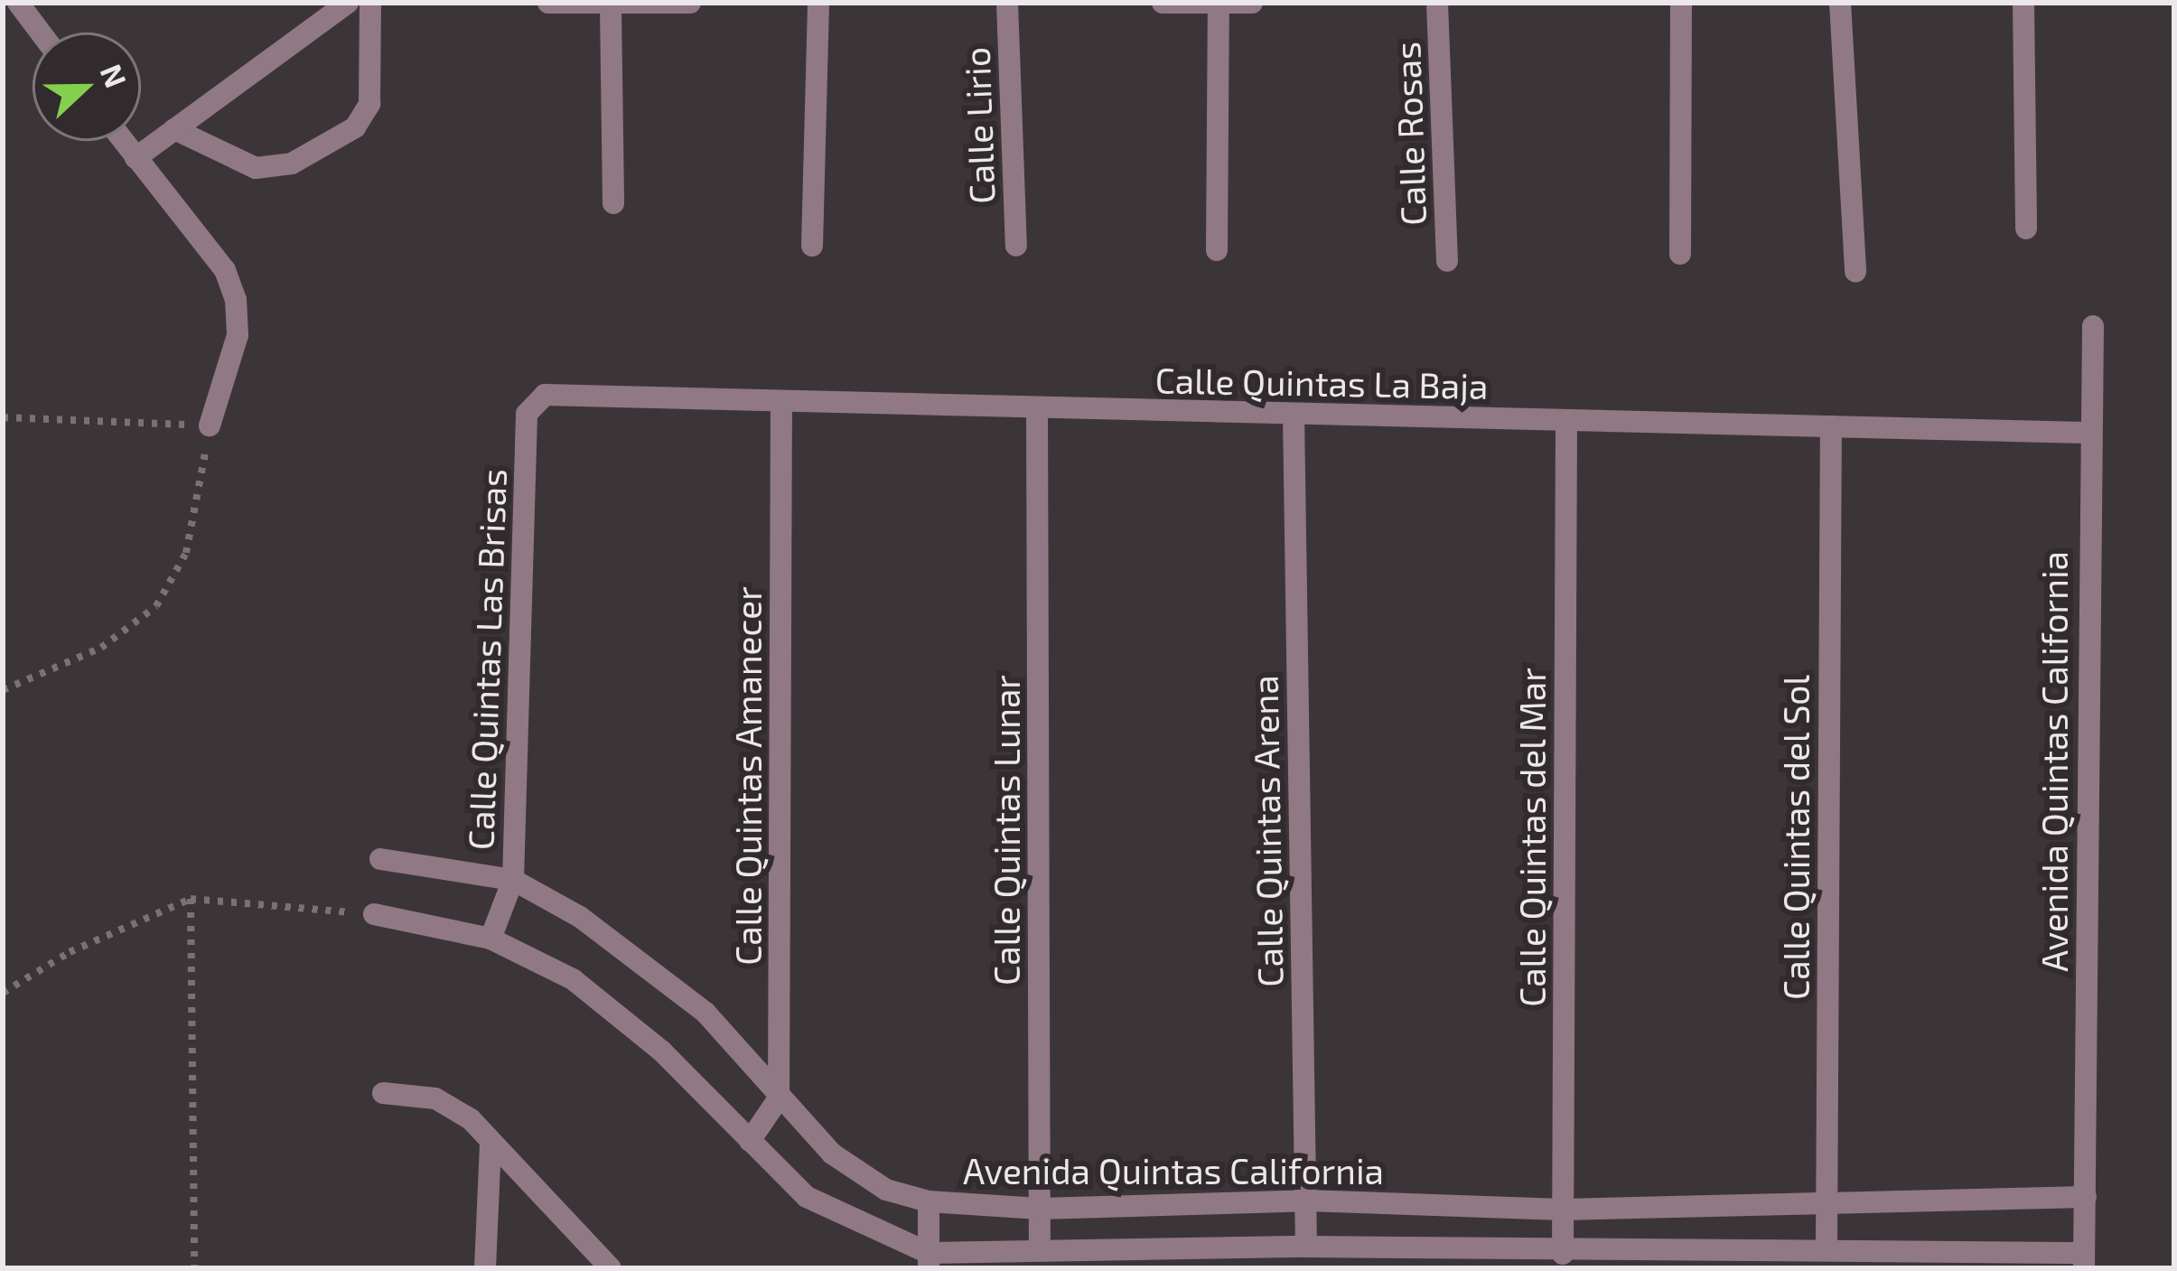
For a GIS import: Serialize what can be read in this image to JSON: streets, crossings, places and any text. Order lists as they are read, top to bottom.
{
  "streets": {
    "street": [
      "Calle Lirio",
      "Calle Rosas",
      "Calle Quintas La Baja",
      "Calle Quintas Las Brisas",
      "Avenida Quintas California",
      "Calle Quintas Amanecer",
      "Calle Quintas Lunar",
      "Calle Quintas Arena",
      "Calle Quintas del Mar",
      "Calle Quintas del Sol"
    ]
  },
  "crossings": [
    ["Calle Quintas La Baja", "Calle Quintas Las Brisas"],
    ["Calle Quintas La Baja", "Avenida Quintas California"],
    ["Calle Quintas La Baja", "Calle Quintas Amanecer"],
    ["Calle Quintas La Baja", "Calle Quintas Lunar"],
    ["Calle Quintas La Baja", "Calle Quintas Arena"],
    ["Calle Quintas La Baja", "Calle Quintas del Mar"],
    ["Calle Quintas La Baja", "Calle Quintas del Sol"],
    ["Calle Quintas Las Brisas", "Avenida Quintas California"],
    ["Avenida Quintas California", "Calle Quintas Amanecer"],
    ["Avenida Quintas California", "Calle Quintas Lunar"],
    ["Avenida Quintas California", "Calle Quintas Arena"],
    ["Avenida Quintas California", "Calle Quintas del Mar"],
    ["Avenida Quintas California", "Calle Quintas del Sol"]
  ],
  "north": "right"
}
